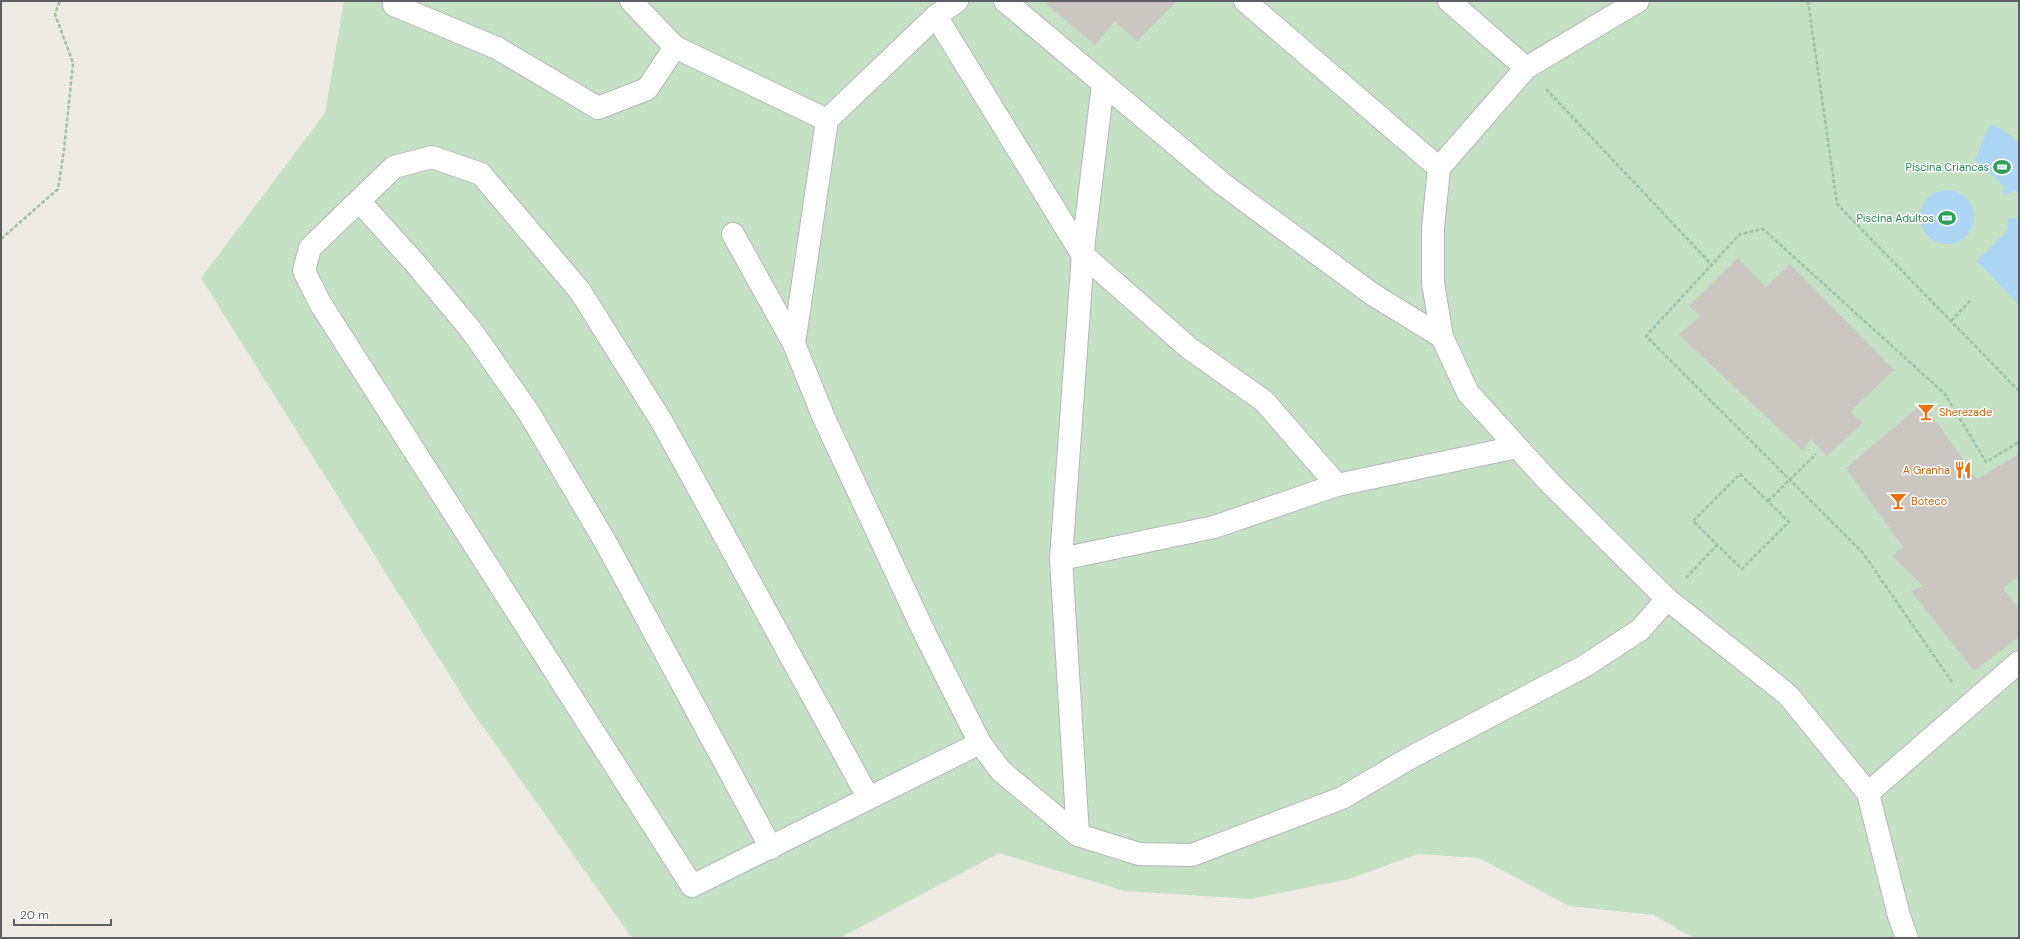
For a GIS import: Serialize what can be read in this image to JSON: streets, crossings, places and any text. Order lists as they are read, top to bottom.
{
  "places": {
    "sports": ["Piscina Criancas", "Piscina Adultos"],
    "bar": ["Sherezade", "Boteco"],
    "restaurant": ["A Granha"]
  },
  "scale_bar": "20 m"
}
